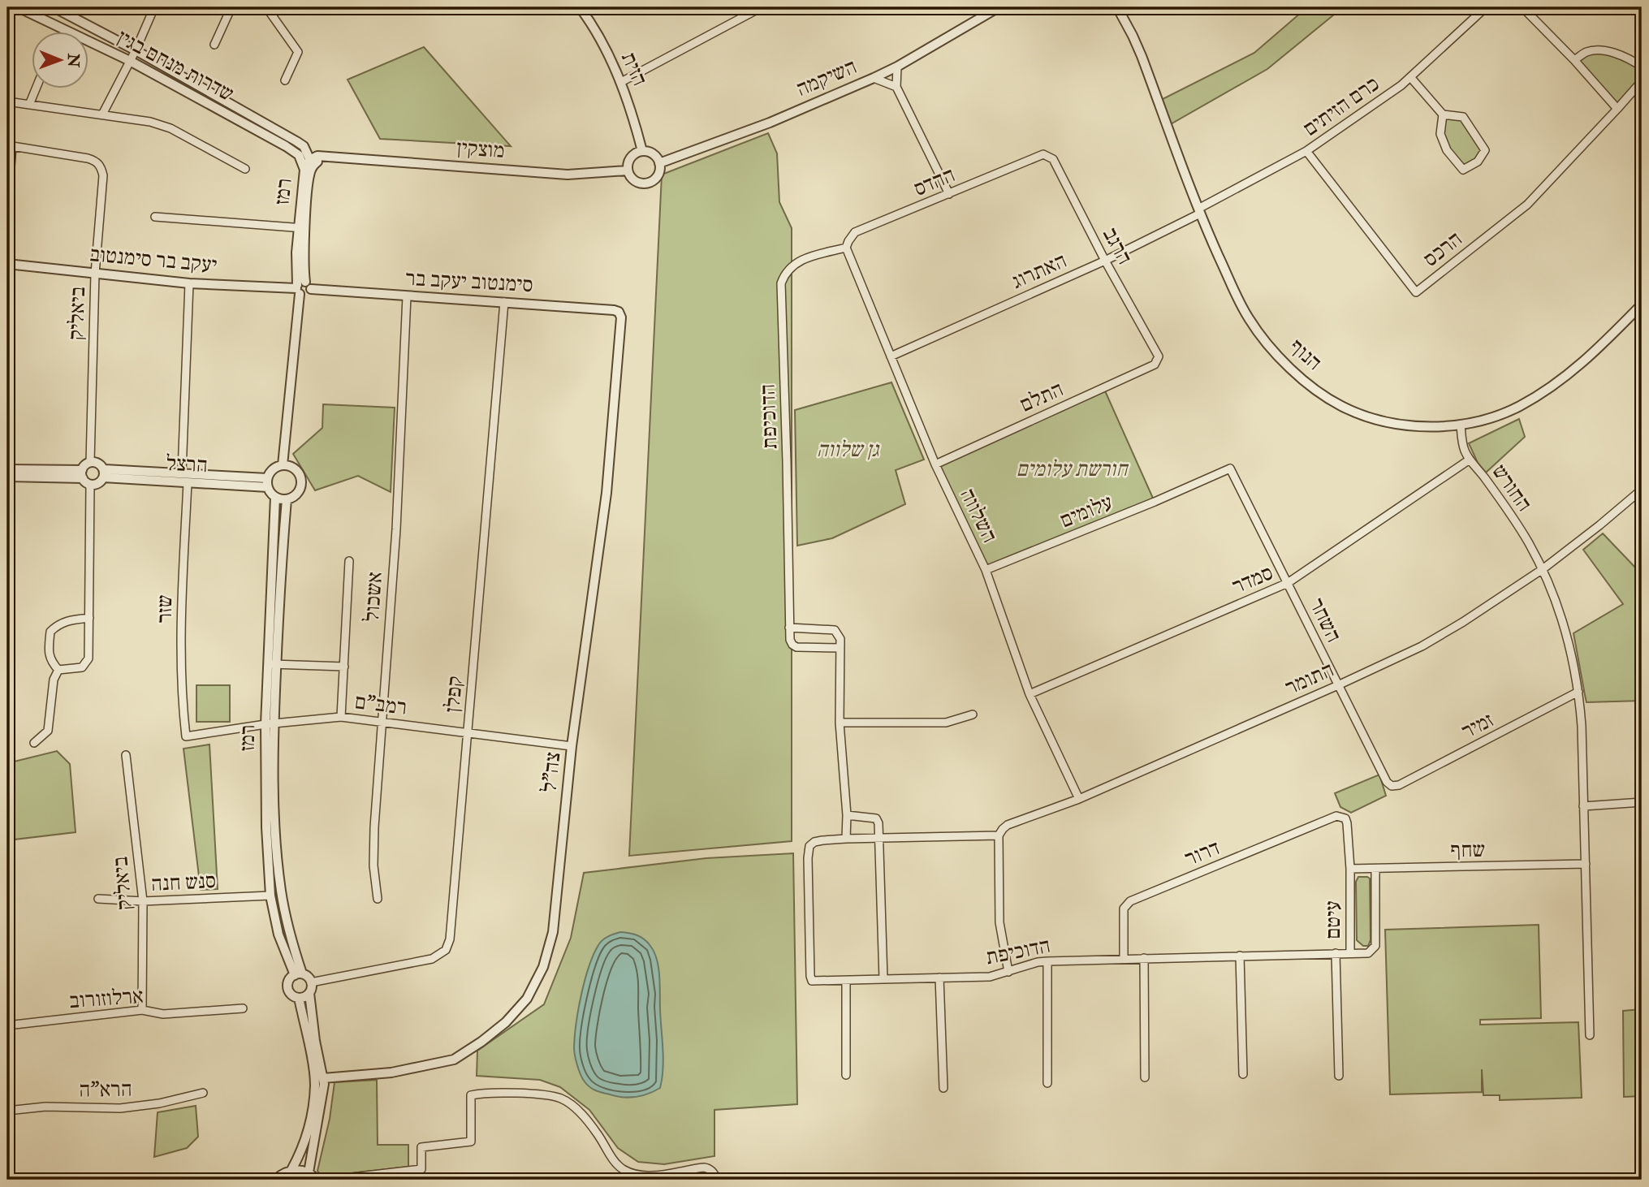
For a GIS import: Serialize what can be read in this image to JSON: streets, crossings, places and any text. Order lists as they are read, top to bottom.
{
  "streets": {
    "street": [
      "שדרות מנחם בגין",
      "הזית",
      "השיקמה",
      "כרם הזיתים",
      "מוצקין",
      "ההדס",
      "רמז",
      "הרגב",
      "הרכס",
      "יעקב בר סימנטוב",
      "האתרוג",
      "סימנטוב יעקב בר",
      "ביאליק",
      "הנוף",
      "התלם",
      "הדוכיפת",
      "הרצל",
      "החורש",
      "עלומים",
      "השלווה",
      "סמדר",
      "אשכול",
      "שזר",
      "השחר",
      "התומר",
      "קפלן",
      "רמב\"ם",
      "זמיר",
      "צה\"ל",
      "שחף",
      "דרור",
      "סנש חנה",
      "עיטם",
      "ארלוזורוב",
      "הרא\"ה"
    ]
  },
  "crossings": [
    ["שדרות מנחם בגין", "רמז"],
    ["הזית", "השיקמה"],
    ["הזית", "מוצקין"],
    ["השיקמה", "מוצקין"],
    ["כרם הזיתים", "הרכס"],
    ["כרם הזיתים", "האתרוג"],
    ["כרם הזיתים", "הנוף"],
    ["מוצקין", "רמז"],
    ["ההדס", "הרגב"],
    ["ההדס", "הדוכיפת"],
    ["ההדס", "השלווה"],
    ["רמז", "יעקב בר סימנטוב"],
    ["רמז", "סימנטוב יעקב בר"],
    ["רמז", "הרצל"],
    ["רמז", "קפלן"],
    ["רמז", "רמב\"ם"],
    ["רמז", "סנש חנה"],
    ["הרגב", "האתרוג"],
    ["הרגב", "התלם"],
    ["יעקב בר סימנטוב", "סימנטוב יעקב בר"],
    ["יעקב בר סימנטוב", "ביאליק"],
    ["האתרוג", "הנוף"],
    ["האתרוג", "השלווה"],
    ["סימנטוב יעקב בר", "אשכול"],
    ["סימנטוב יעקב בר", "קפלן"],
    ["סימנטוב יעקב בר", "צה\"ל"],
    ["ביאליק", "הרצל"],
    ["ביאליק", "סנש חנה"],
    ["ביאליק", "ארלוזורוב"],
    ["הנוף", "החורש"],
    ["התלם", "השלווה"],
    ["הדוכיפת", "השלווה"],
    ["הדוכיפת", "דרור"],
    ["הדוכיפת", "עיטם"],
    ["הרצל", "שזר"],
    ["החורש", "סמדר"],
    ["החורש", "התומר"],
    ["החורש", "זמיר"],
    ["החורש", "שחף"],
    ["עלומים", "השלווה"],
    ["עלומים", "השחר"],
    ["השלווה", "סמדר"],
    ["השלווה", "התומר"],
    ["סמדר", "השחר"],
    ["אשכול", "רמב\"ם"],
    ["שזר", "רמב\"ם"],
    ["השחר", "התומר"],
    ["השחר", "זמיר"],
    ["קפלן", "רמב\"ם"],
    ["רמב\"ם", "צה\"ל"],
    ["שחף", "עיטם"],
    ["דרור", "עיטם"]
  ],
  "parks": ["גן שלווה", "חורשת עלומים"],
  "north": "right"
}
